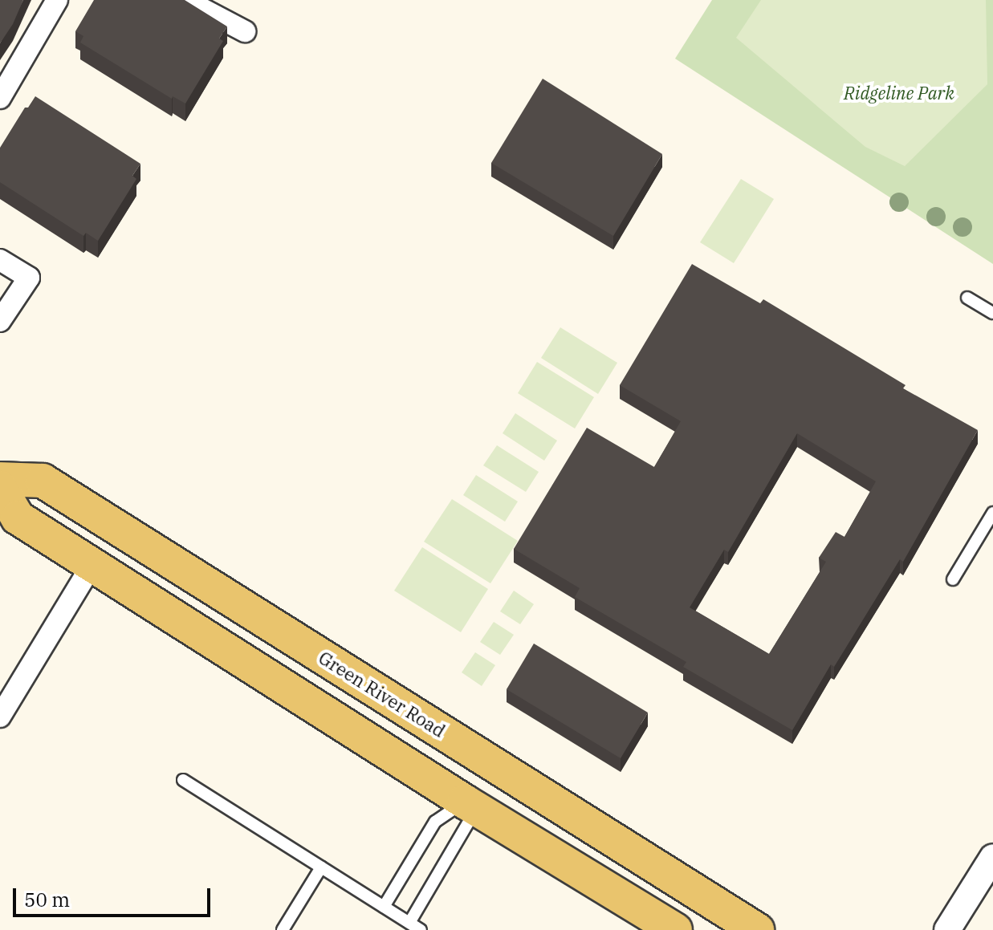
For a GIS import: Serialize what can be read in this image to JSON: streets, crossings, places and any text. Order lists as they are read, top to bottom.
{
  "streets": {
    "main road": ["Green River Road"]
  },
  "parks": ["Ridgeline Park"],
  "scale_bar": "50 m"
}
